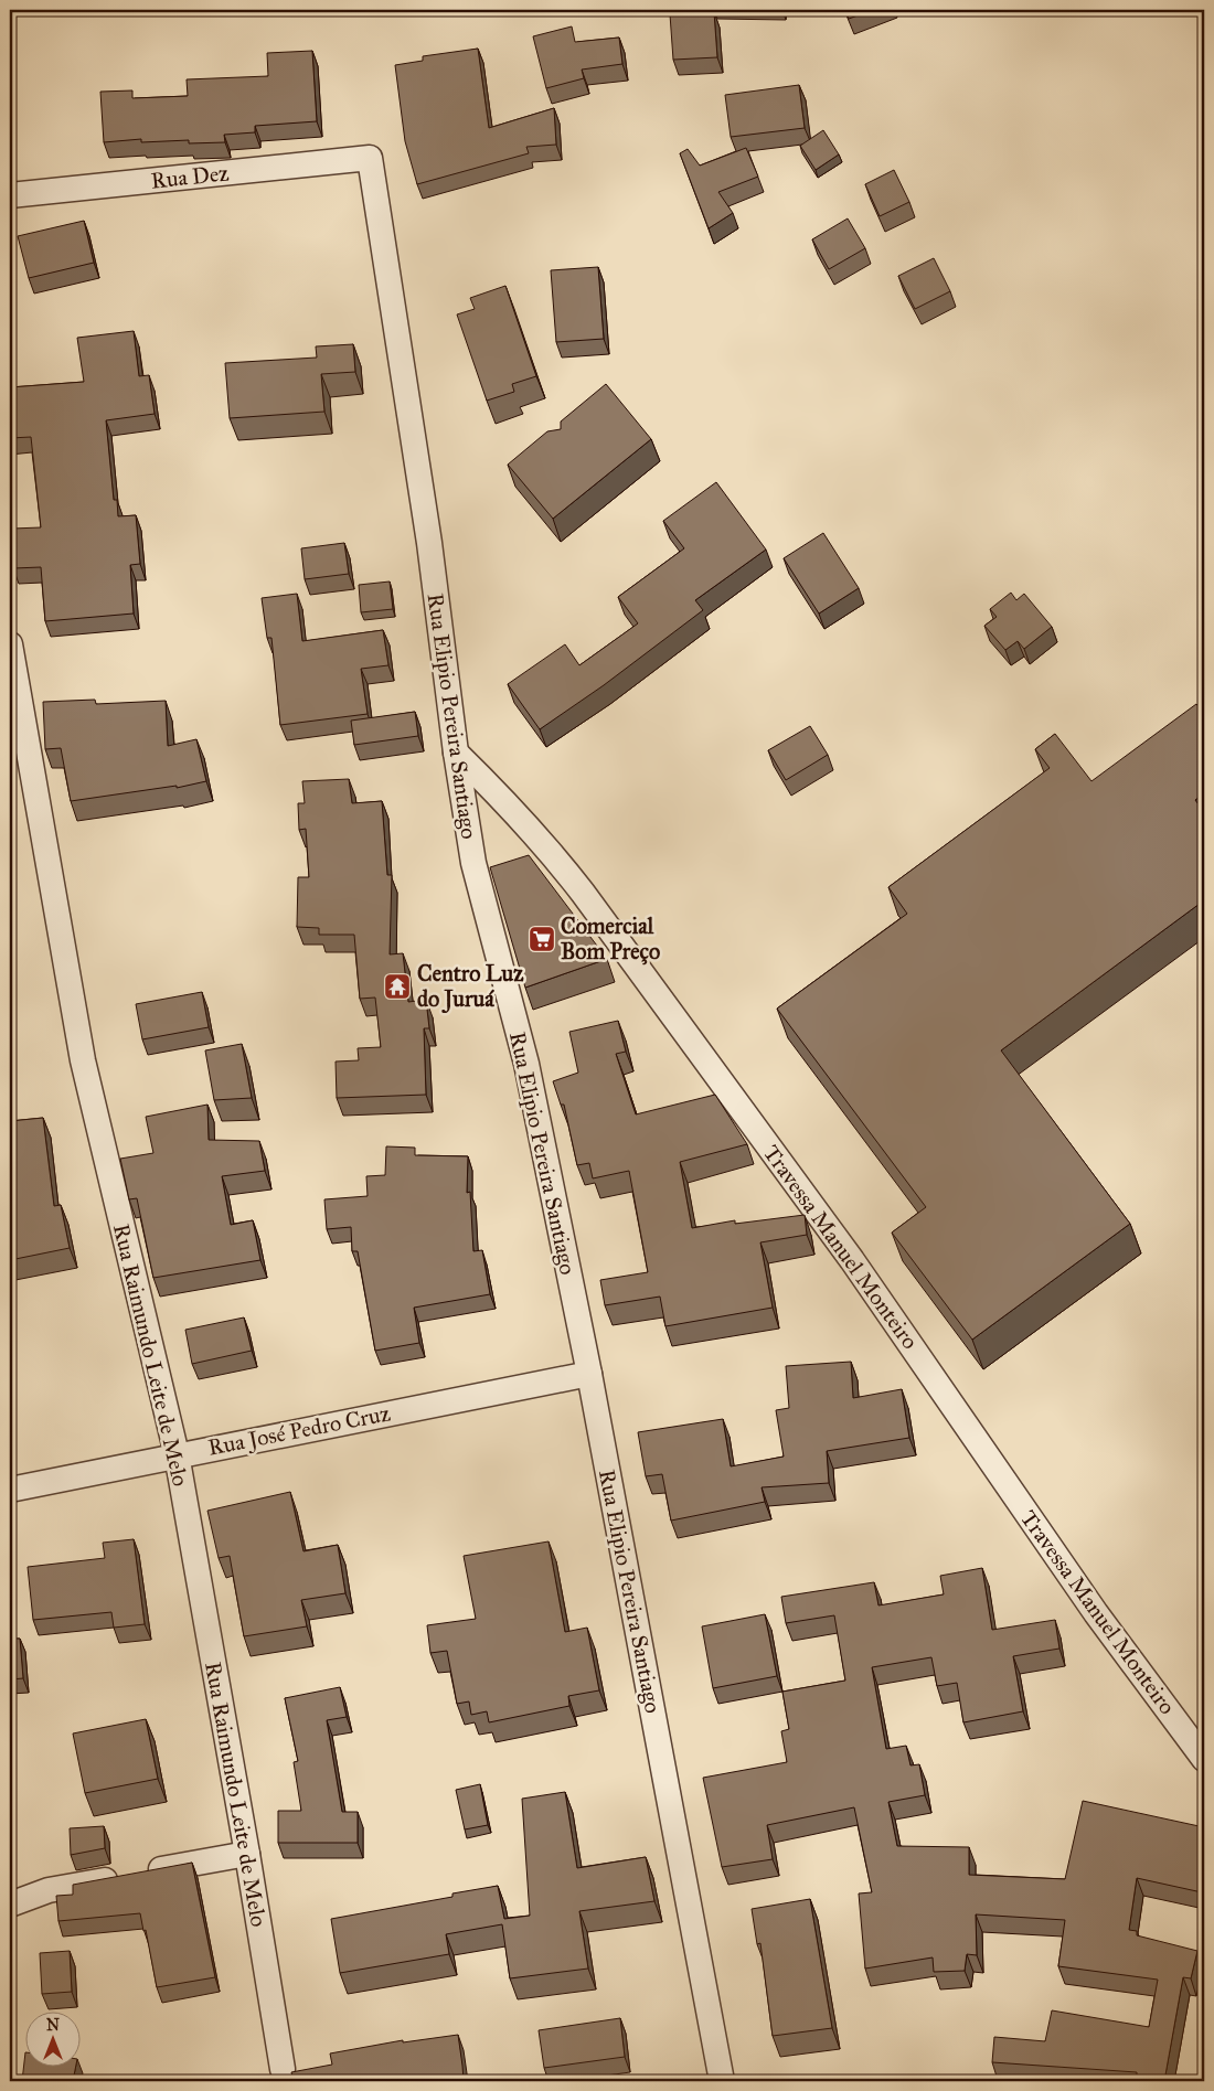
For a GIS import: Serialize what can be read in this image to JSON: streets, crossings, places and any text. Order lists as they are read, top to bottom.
{
  "streets": {
    "street": [
      "Rua Dez",
      "Rua Elipio Pereira Santiago",
      "Travessa Manuel Monteiro",
      "Rua Raimundo Leite de Melo",
      "Rua José Pedro Cruz"
    ]
  },
  "crossings": [
    ["Rua Dez", "Rua Elipio Pereira Santiago"],
    ["Rua Elipio Pereira Santiago", "Travessa Manuel Monteiro"],
    ["Rua Elipio Pereira Santiago", "Rua José Pedro Cruz"],
    ["Rua Raimundo Leite de Melo", "Rua José Pedro Cruz"]
  ],
  "places": {
    "supermarket": ["Comercial Bom Preço"],
    "temple": ["Centro Luz do Juruá"]
  },
  "north": "top"
}
